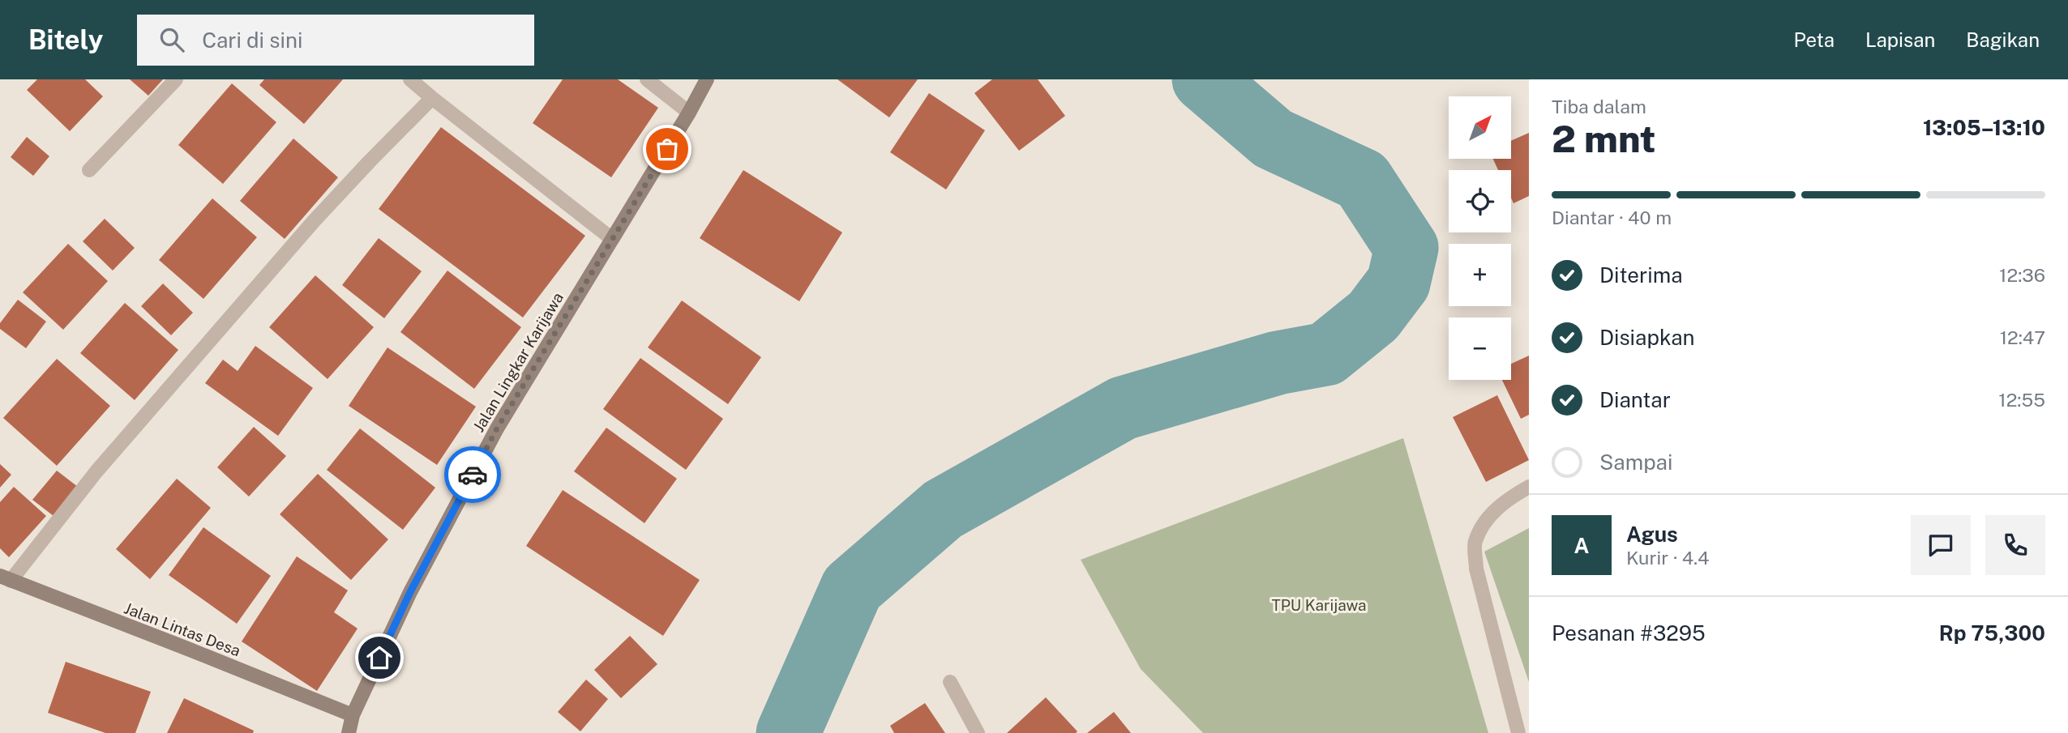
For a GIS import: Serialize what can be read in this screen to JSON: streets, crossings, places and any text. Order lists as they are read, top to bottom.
{
  "streets": {
    "main road": ["Jalan Lingkar Karijawa", "Jalan Lintas Desa"]
  },
  "crossings": [
    ["Jalan Lingkar Karijawa", "Jalan Lintas Desa"]
  ],
  "parks": ["TPU Karijawa"],
  "north": "top right",
  "page": {
    "header": "Bitely",
    "search": "Cari di sini",
    "nav": ["Peta", "Lapisan", "Bagikan"],
    "heading": ["2 mnt", "Tiba dalam", "13:05–13:10"],
    "panel": [
      "Agus",
      "Kurir · 4.4",
      "Pesanan #3295",
      "Rp 75,300"
    ],
    "map_buttons": ["+", "−"],
    "bar": "Diantar · 40 m",
    "list": [
      ["Diterima", "12:36"],
      ["Disiapkan", "12:47"],
      ["Diantar", "12:55"],
      "Sampai"
    ],
    "round": "A"
  }
}
